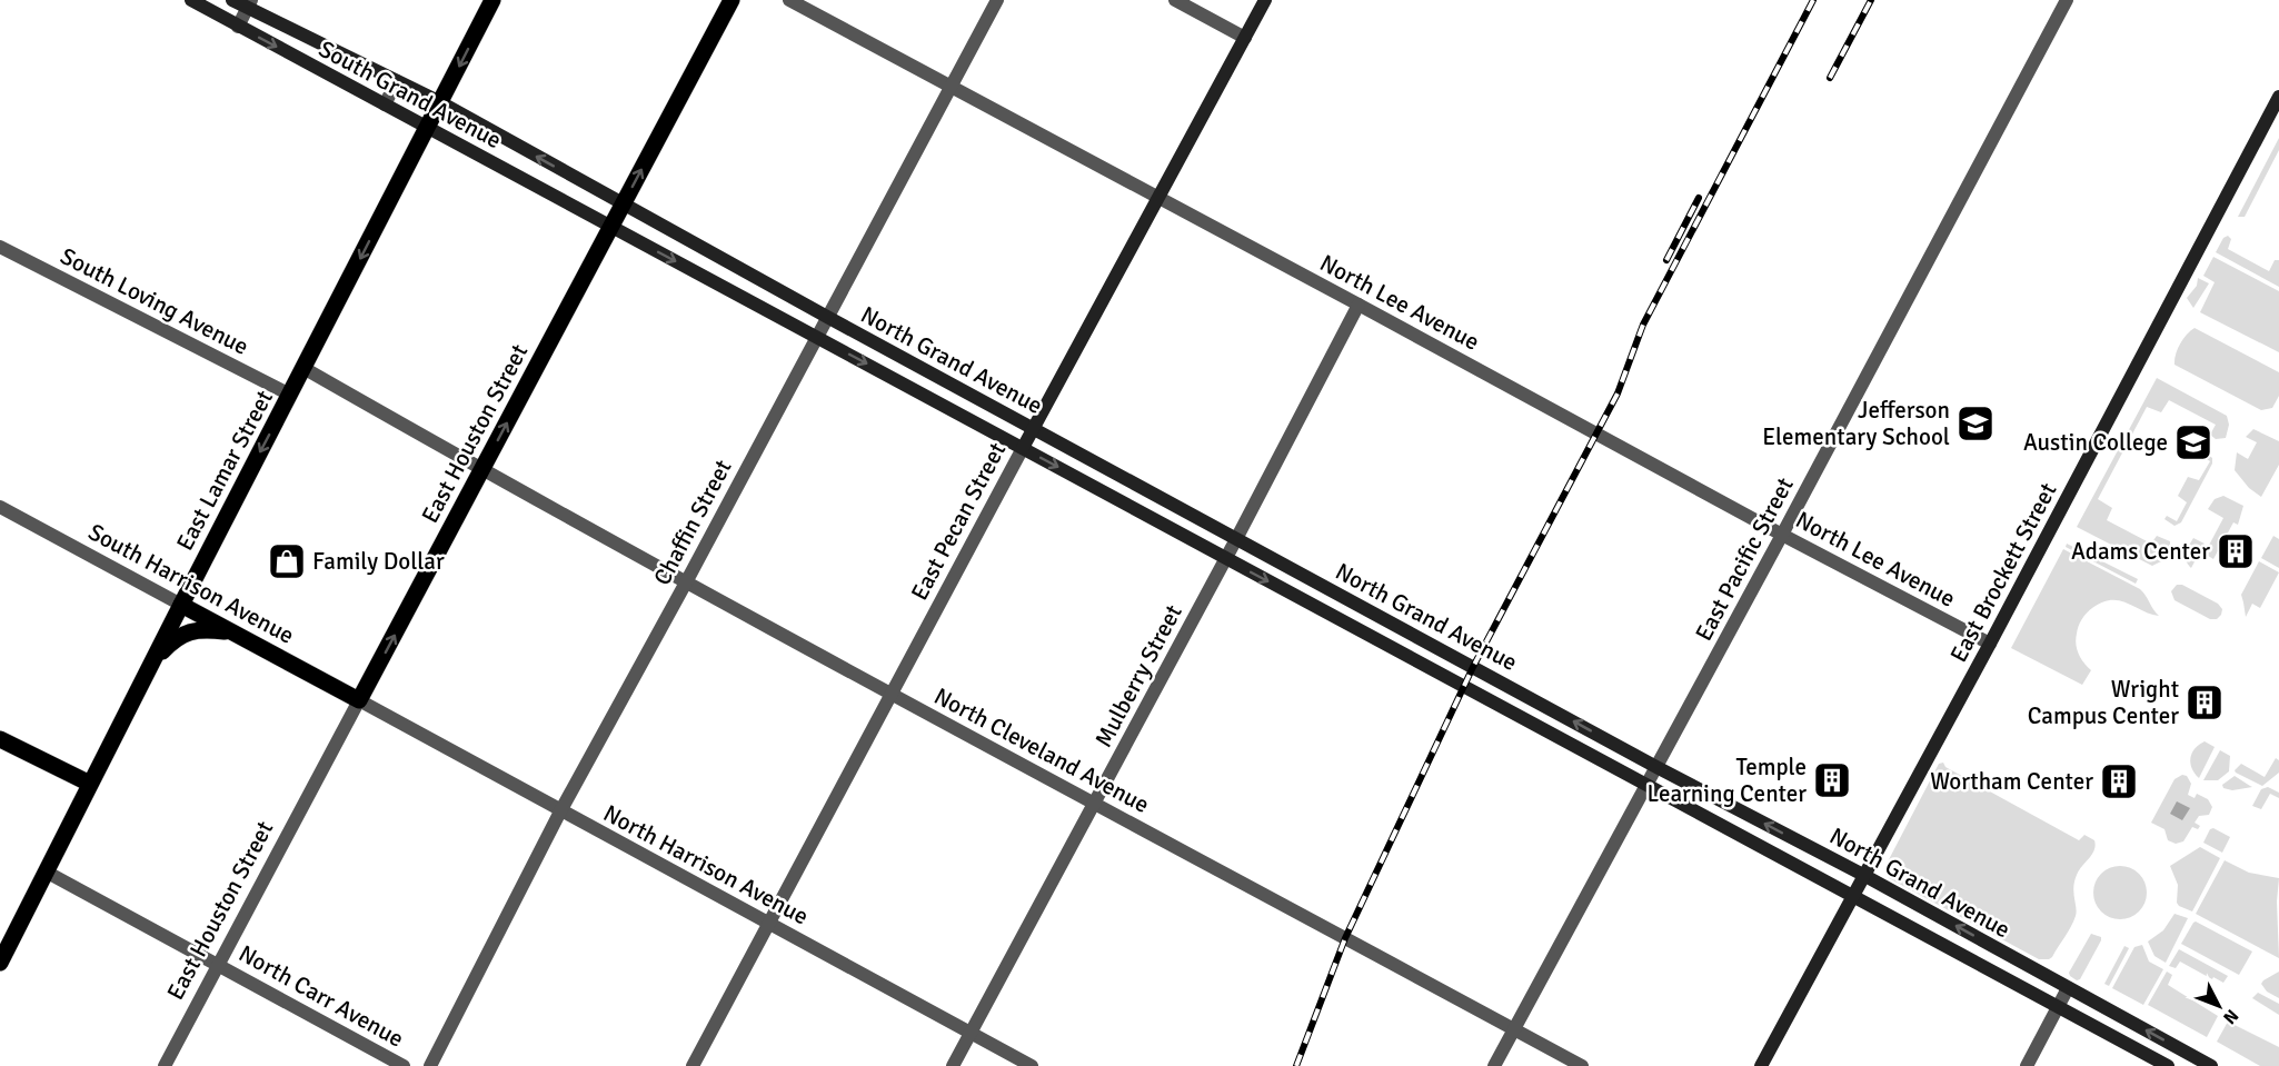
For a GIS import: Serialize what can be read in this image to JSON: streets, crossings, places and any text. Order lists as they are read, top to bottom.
{
  "streets": {
    "main road": [
      "South Grand Avenue",
      "North Grand Avenue",
      "East Houston Street",
      "East Lamar Street",
      "East Pecan Street",
      "East Brockett Street",
      "South Harrison Avenue"
    ],
    "street": [
      "South Loving Avenue",
      "North Lee Avenue",
      "Chaffin Street",
      "East Pacific Street",
      "Mulberry Street",
      "North Cleveland Avenue",
      "North Harrison Avenue",
      "North Carr Avenue"
    ]
  },
  "crossings": [
    ["South Grand Avenue", "North Grand Avenue"],
    ["South Grand Avenue", "East Houston Street"],
    ["South Grand Avenue", "East Lamar Street"],
    ["South Loving Avenue", "East Lamar Street"],
    ["North Lee Avenue", "East Pecan Street"],
    ["North Lee Avenue", "Chaffin Street"],
    ["North Lee Avenue", "East Pacific Street"],
    ["North Lee Avenue", "East Brockett Street"],
    ["North Lee Avenue", "Mulberry Street"],
    ["North Grand Avenue", "East Houston Street"],
    ["North Grand Avenue", "East Pecan Street"],
    ["North Grand Avenue", "Chaffin Street"],
    ["North Grand Avenue", "East Pacific Street"],
    ["North Grand Avenue", "East Brockett Street"],
    ["North Grand Avenue", "Mulberry Street"],
    ["East Houston Street", "South Harrison Avenue"],
    ["East Houston Street", "North Cleveland Avenue"],
    ["East Houston Street", "North Harrison Avenue"],
    ["East Houston Street", "North Carr Avenue"],
    ["East Lamar Street", "South Harrison Avenue"],
    ["East Lamar Street", "North Cleveland Avenue"],
    ["East Lamar Street", "North Carr Avenue"],
    ["East Pecan Street", "North Cleveland Avenue"],
    ["East Pecan Street", "North Harrison Avenue"],
    ["Chaffin Street", "North Cleveland Avenue"],
    ["Chaffin Street", "North Harrison Avenue"],
    ["East Pacific Street", "North Cleveland Avenue"],
    ["South Harrison Avenue", "North Harrison Avenue"],
    ["Mulberry Street", "North Cleveland Avenue"],
    ["Mulberry Street", "North Harrison Avenue"]
  ],
  "one_way": ["East Houston Street", "East Lamar Street"],
  "places": {
    "school or university": ["Jefferson Elementary School", "Austin College"],
    "building": [
      "Adams Center",
      "Wright Campus Center",
      "Temple Learning Center",
      "Wortham Center"
    ],
    "shop": ["Family Dollar"]
  },
  "north": "bottom right"
}
